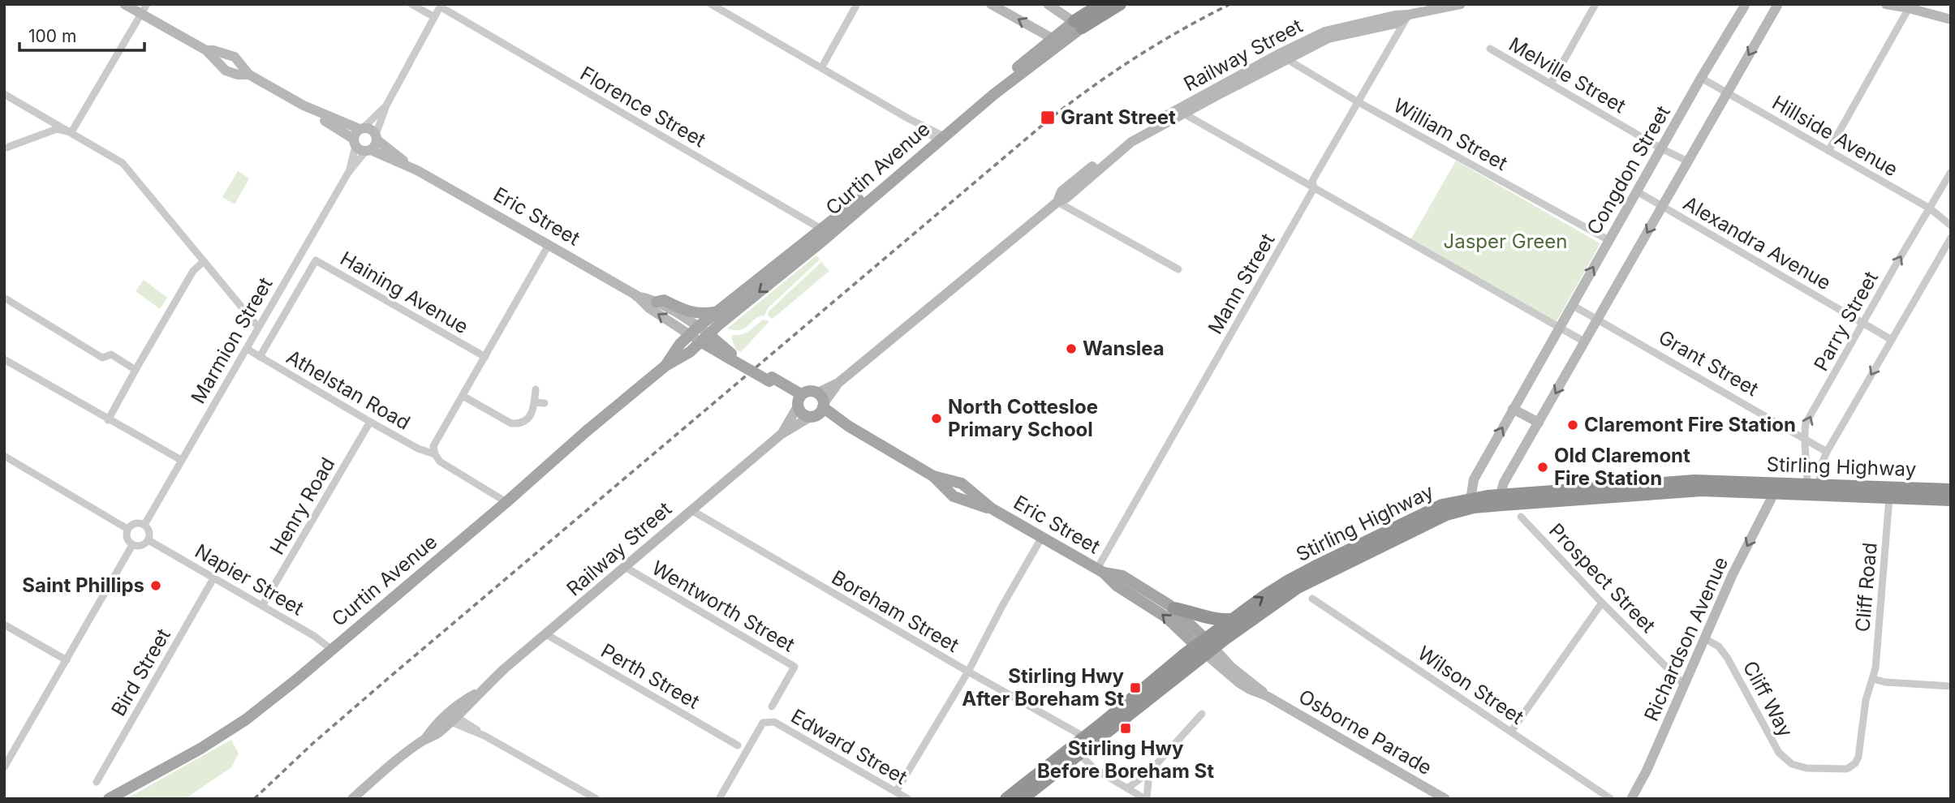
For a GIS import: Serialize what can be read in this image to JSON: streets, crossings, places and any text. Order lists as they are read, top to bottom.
{
  "streets": {
    "highway": ["Curtin Avenue", "Stirling Highway"],
    "main road": ["Eric Street"],
    "street": [
      "Railway Street",
      "Melville Street",
      "Florence Street",
      "William Street",
      "Hillside Avenue",
      "Congdon Street",
      "Alexandra Avenue",
      "Mann Street",
      "Haining Avenue",
      "Parry Street",
      "Marmion Street",
      "Grant Street",
      "Athelstan Road",
      "Henry Road",
      "Prospect Street",
      "Napier Street",
      "Cliff Road",
      "Wentworth Street",
      "Boreham Street",
      "Richardson Avenue",
      "Bird Street",
      "Perth Street",
      "Wilson Street",
      "Cliff Way",
      "Osborne Parade",
      "Edward Street"
    ]
  },
  "crossings": [
    ["Railway Street", "William Street"],
    ["Railway Street", "Eric Street"],
    ["Railway Street", "Mann Street"],
    ["Railway Street", "Wentworth Street"],
    ["Railway Street", "Boreham Street"],
    ["Railway Street", "Perth Street"],
    ["Melville Street", "Congdon Street"],
    ["Florence Street", "Curtin Avenue"],
    ["William Street", "Congdon Street"],
    ["William Street", "Mann Street"],
    ["Hillside Avenue", "Congdon Street"],
    ["Hillside Avenue", "Parry Street"],
    ["Curtin Avenue", "Eric Street"],
    ["Curtin Avenue", "Athelstan Road"],
    ["Curtin Avenue", "Napier Street"],
    ["Congdon Street", "Alexandra Avenue"],
    ["Congdon Street", "Grant Street"],
    ["Congdon Street", "Stirling Highway"],
    ["Eric Street", "Mann Street"],
    ["Eric Street", "Marmion Street"],
    ["Eric Street", "Stirling Highway"],
    ["Eric Street", "Osborne Parade"],
    ["Alexandra Avenue", "Parry Street"],
    ["Haining Avenue", "Athelstan Road"],
    ["Parry Street", "Grant Street"],
    ["Parry Street", "Stirling Highway"],
    ["Marmion Street", "Athelstan Road"],
    ["Marmion Street", "Napier Street"],
    ["Athelstan Road", "Henry Road"],
    ["Stirling Highway", "Cliff Road"],
    ["Stirling Highway", "Boreham Street"],
    ["Stirling Highway", "Richardson Avenue"],
    ["Stirling Highway", "Osborne Parade"],
    ["Henry Road", "Napier Street"],
    ["Prospect Street", "Richardson Avenue"],
    ["Napier Street", "Bird Street"],
    ["Cliff Road", "Cliff Way"],
    ["Richardson Avenue", "Cliff Way"]
  ],
  "one_way": ["Richardson Avenue"],
  "parks": ["Jasper Green"],
  "places": {
    "transit": ["Grant Street", "Stirling Hwy After Boreham St", "Stirling Hwy Before Boreham St"],
    "other": [
      "Wanslea",
      "North Cottesloe Primary School",
      "Claremont Fire Station",
      "Old Claremont Fire Station",
      "Saint Phillips"
    ]
  },
  "scale_bar": "100 m"
}
